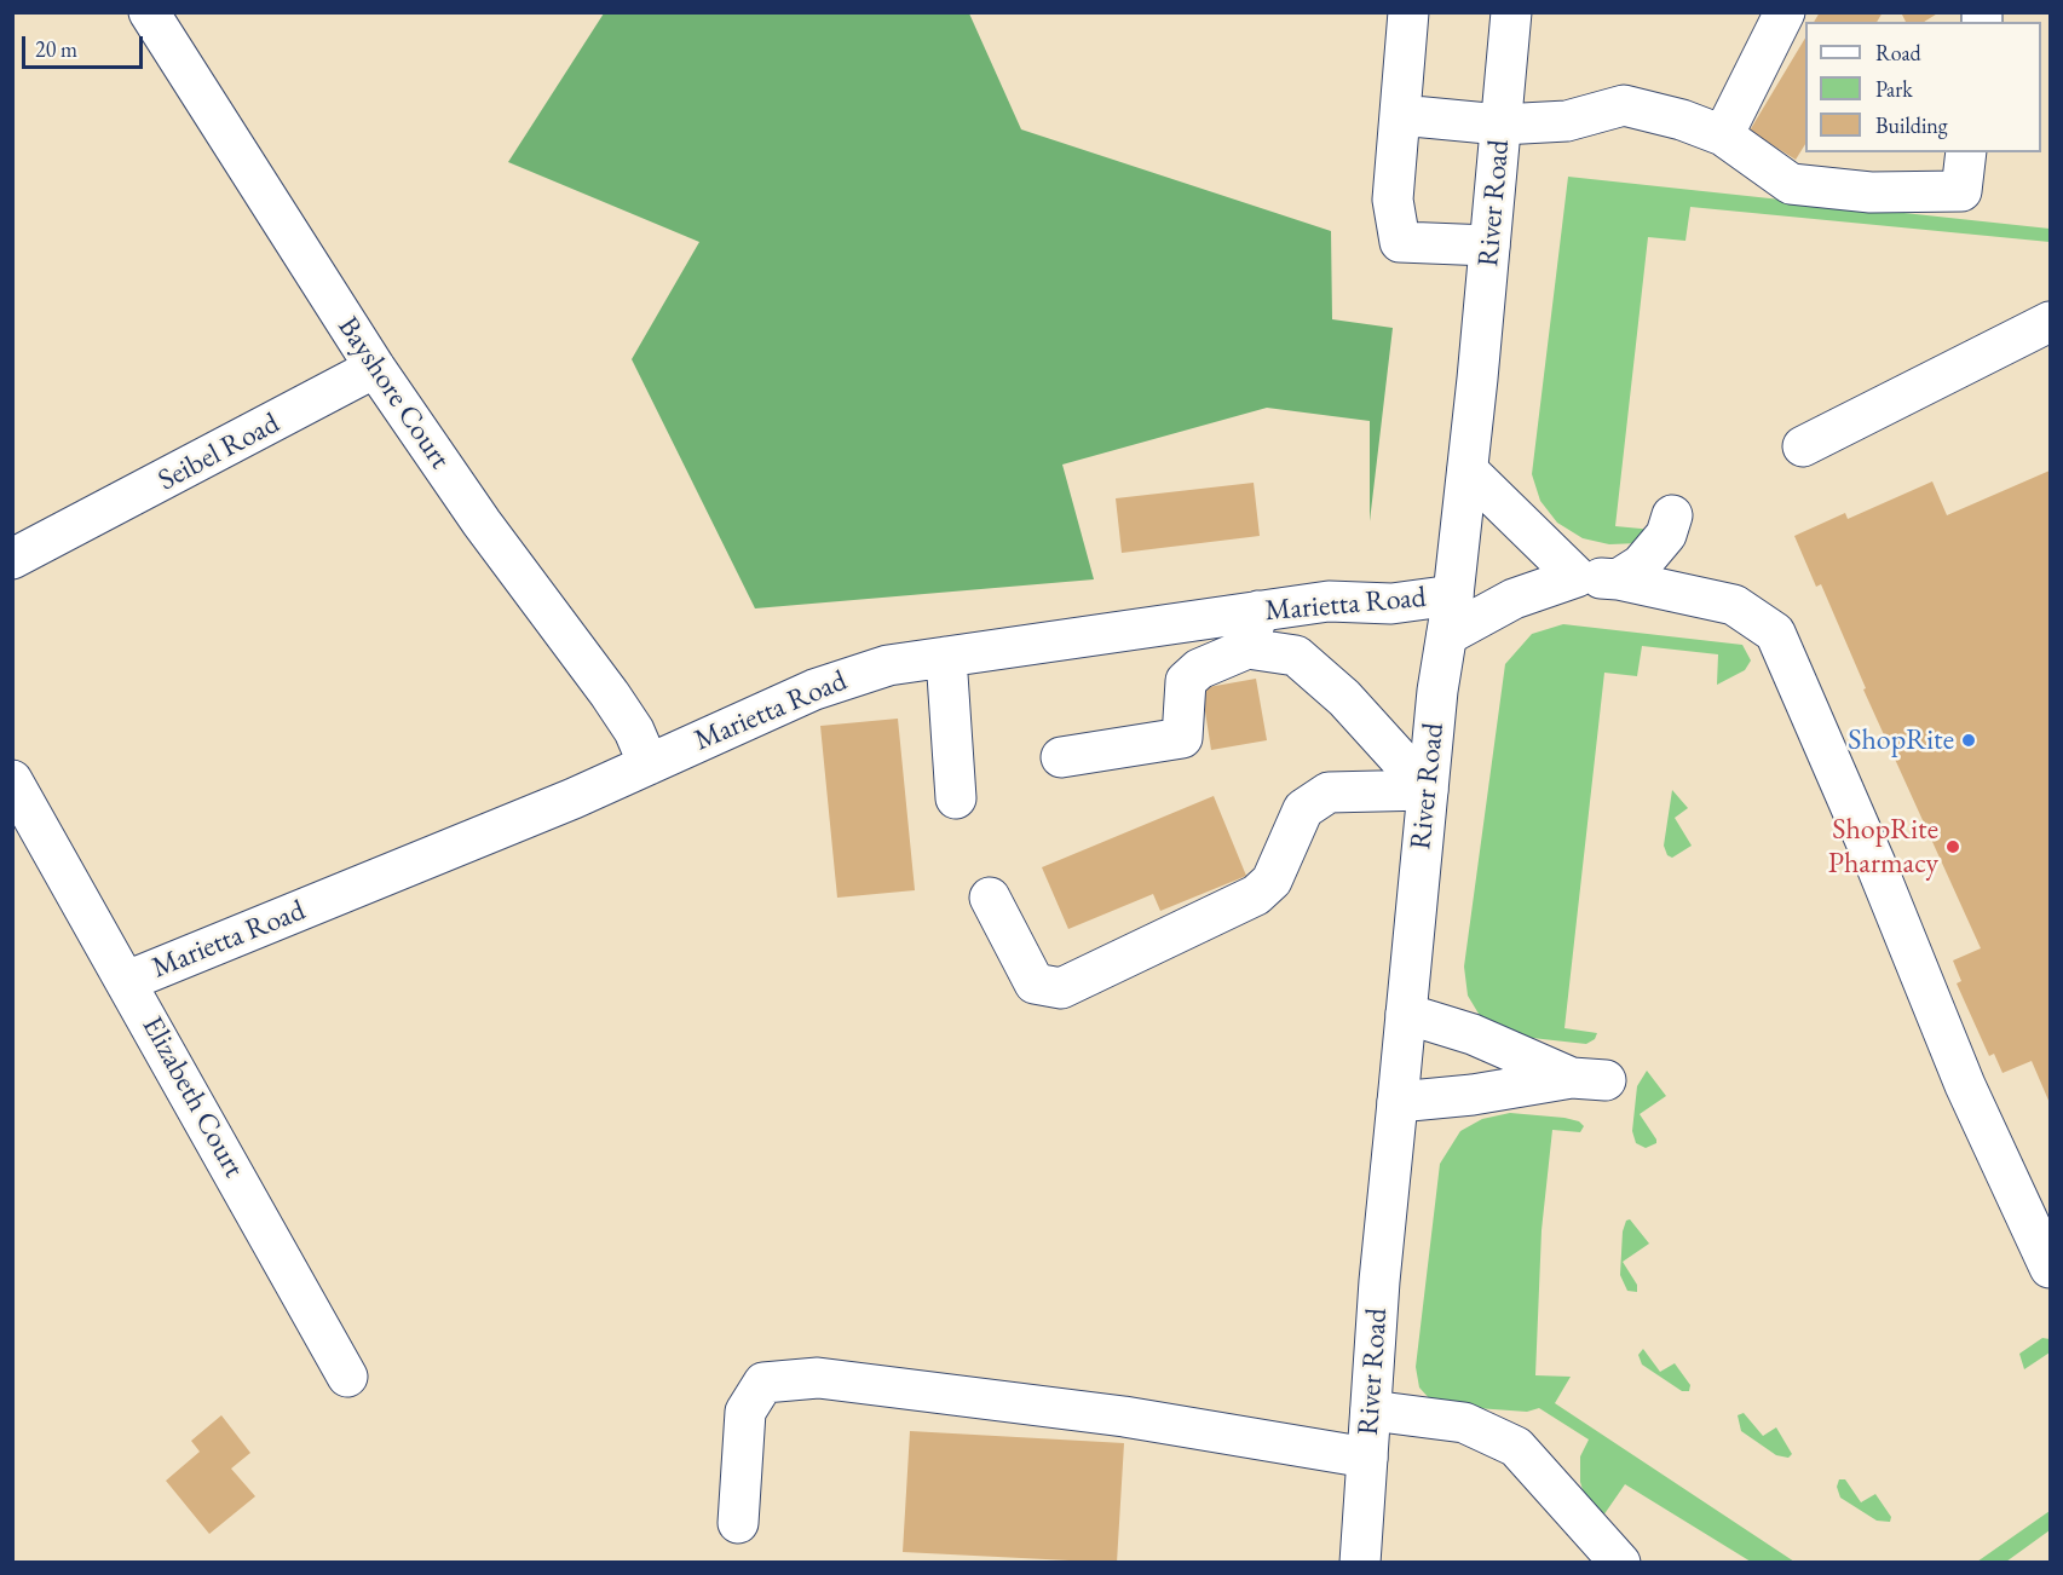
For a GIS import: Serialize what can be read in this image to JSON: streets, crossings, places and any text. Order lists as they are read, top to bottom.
{
  "streets": {
    "main road": [
      "River Road",
      "Bayshore Court",
      "Seibel Road",
      "Marietta Road",
      "Elizabeth Court"
    ]
  },
  "crossings": [
    ["River Road", "Marietta Road"],
    ["Bayshore Court", "Seibel Road"],
    ["Bayshore Court", "Marietta Road"],
    ["Marietta Road", "Elizabeth Court"]
  ],
  "places": ["ShopRite", "ShopRite Pharmacy"],
  "legend": ["Road", "Park", "Building"],
  "scale_bar": "20 m"
}
